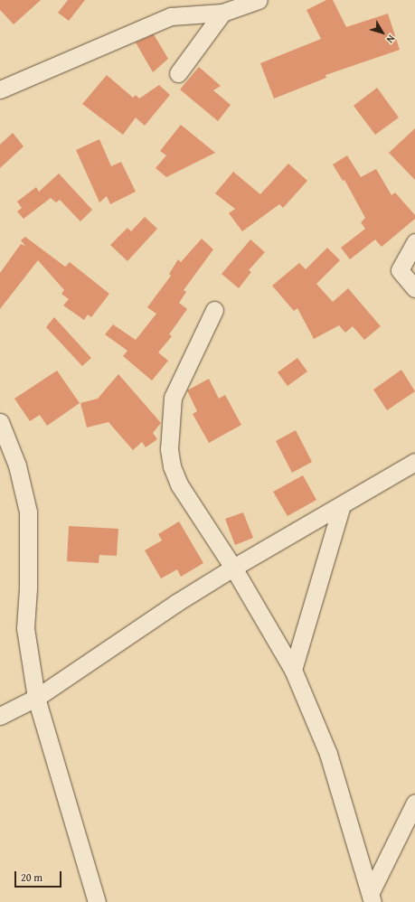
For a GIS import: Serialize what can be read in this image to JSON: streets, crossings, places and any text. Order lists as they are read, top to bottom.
{
  "scale_bar": "20 m",
  "north": "bottom right"
}
